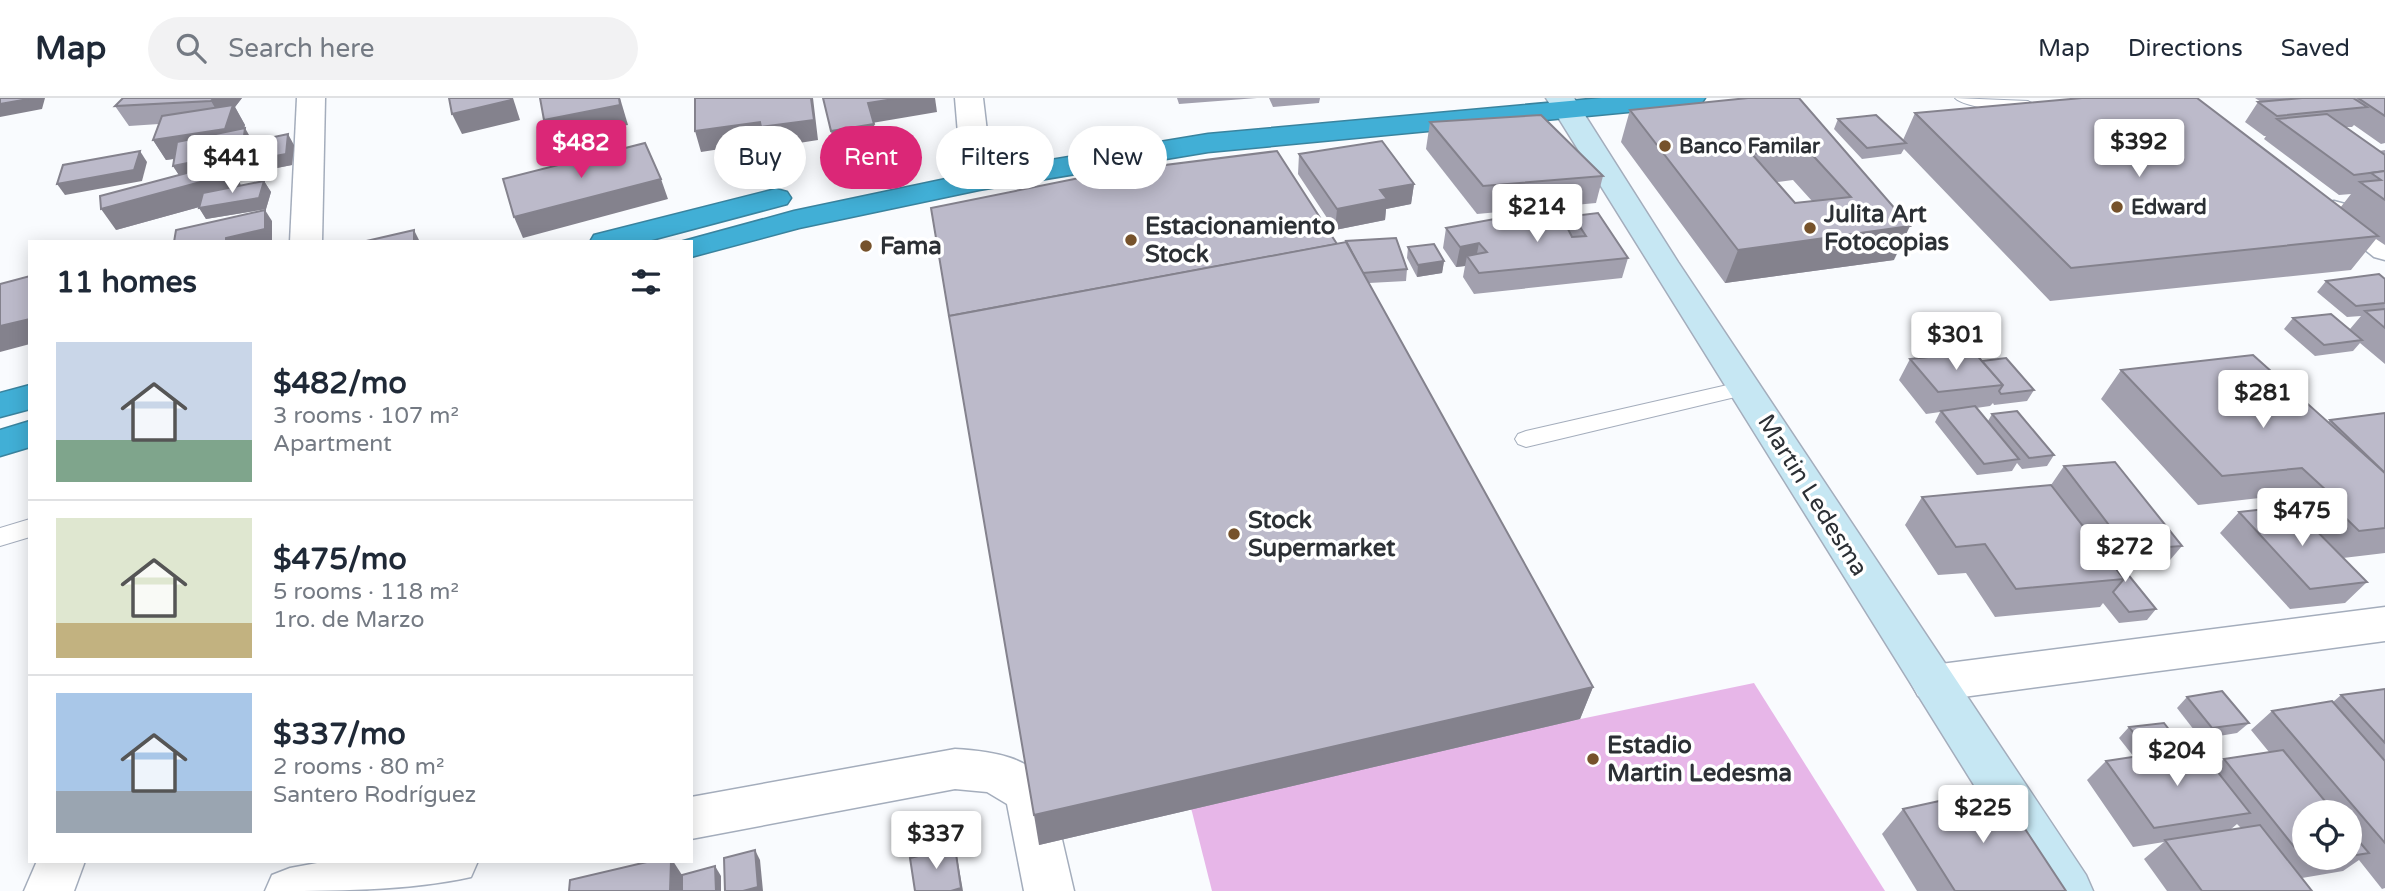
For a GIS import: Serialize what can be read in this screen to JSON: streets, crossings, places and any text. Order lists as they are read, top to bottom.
{
  "streets": {
    "street": ["Martin Ledesma"]
  },
  "places": [
    "Banco Familar",
    "Edward",
    "Julita Art Fotocopias",
    "Estacionamiento Stock",
    "Fama",
    "Stock Supermarket",
    "Estadio Martin Ledesma"
  ],
  "page": {
    "header": "Map",
    "search": "Search here",
    "nav": ["Map", "Directions", "Saved"],
    "price": [
      "$392",
      "$482",
      "$441",
      "$214",
      "$301",
      "$281",
      "$475",
      "$272",
      "$204",
      "$225",
      "$337"
    ],
    "chip": [
      "Buy",
      "Rent",
      "Filters",
      "New"
    ],
    "heading": "11 homes",
    "list": [
      {
        "name": "$482/mo",
        "note": "3 rooms · 107 m² · Apartment"
      },
      {
        "name": "$475/mo",
        "note": "5 rooms · 118 m² · 1ro. de Marzo"
      },
      {
        "name": "$337/mo",
        "note": "2 rooms · 80 m² · Santero Rodríguez"
      }
    ]
  }
}
